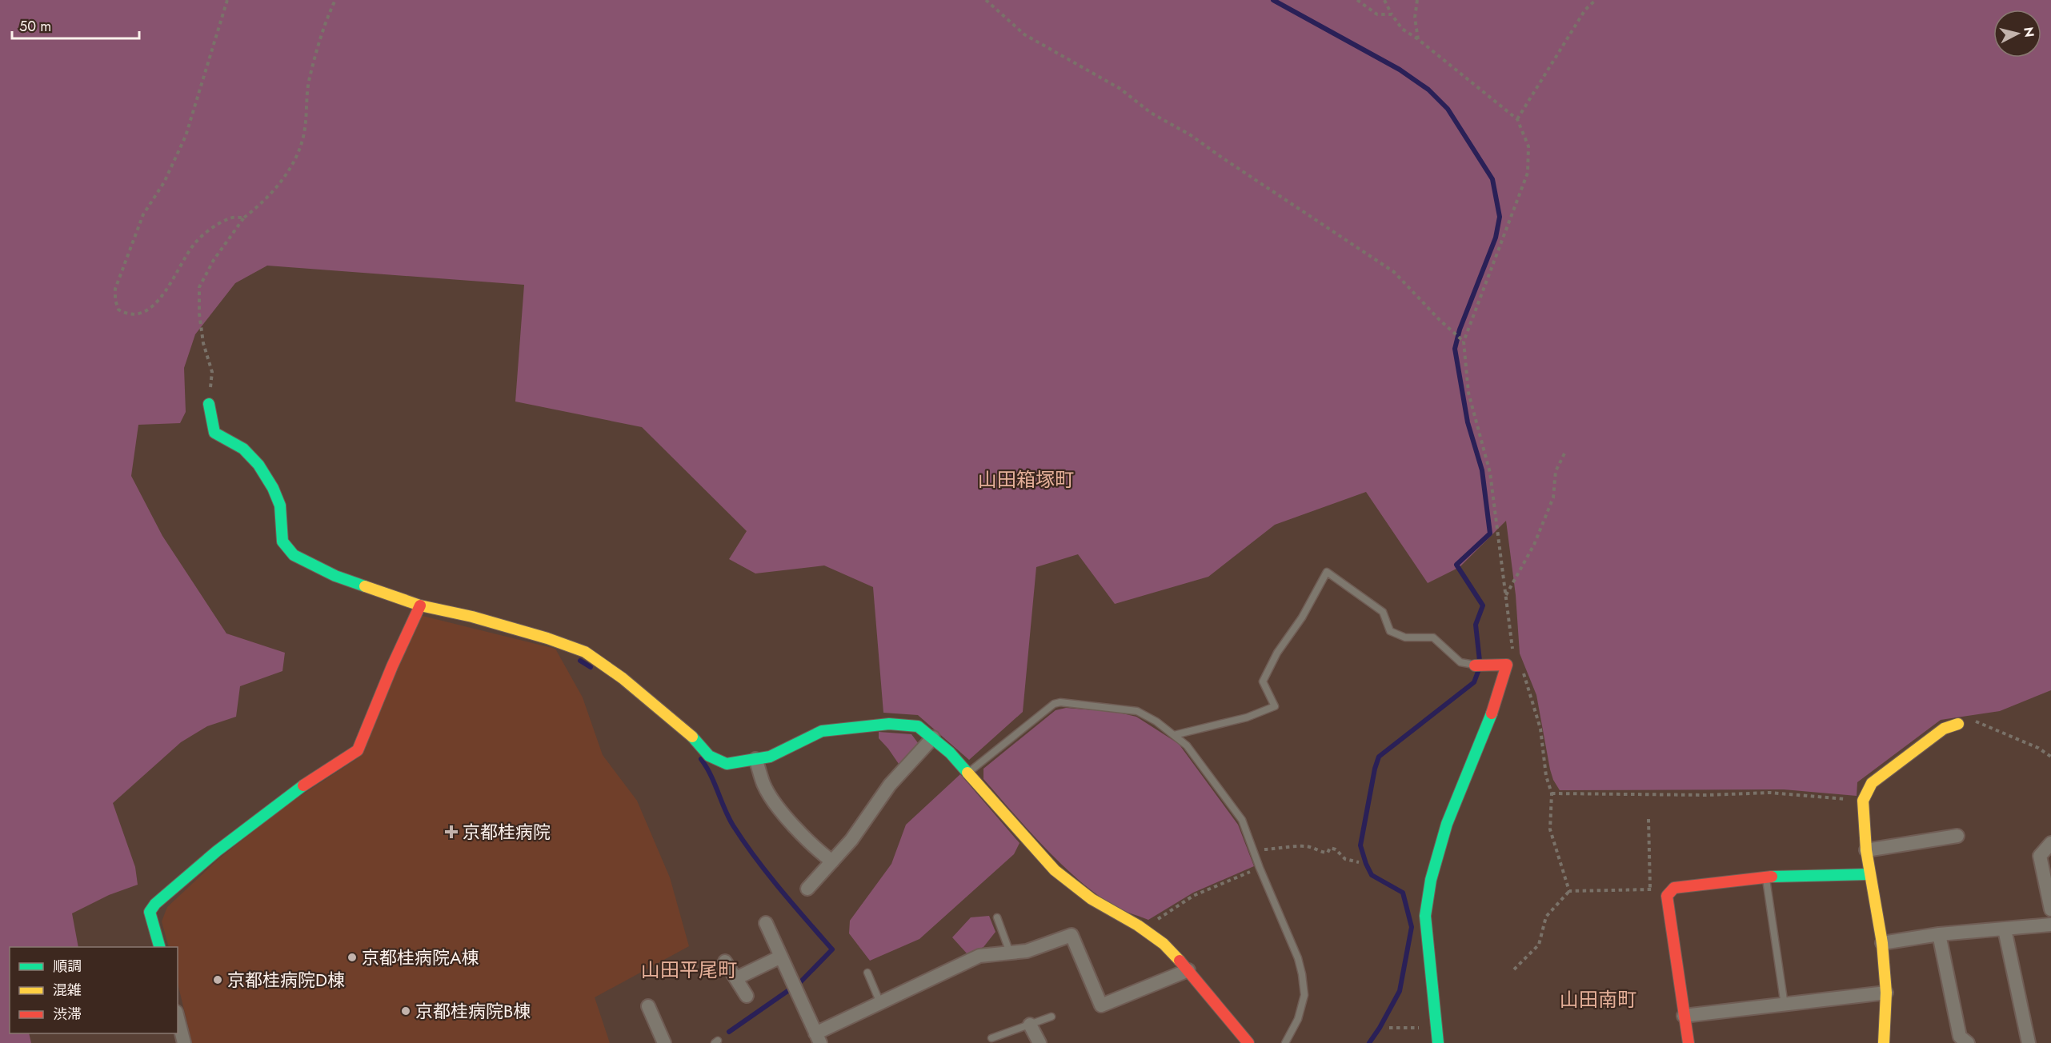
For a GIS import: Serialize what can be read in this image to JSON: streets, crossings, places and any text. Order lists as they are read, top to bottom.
{
  "districts": ["山田箱塚町", "山田平尾町", "山田南町"],
  "places": {
    "health": ["京都桂病院"],
    "other": ["京都桂病院A棟", "京都桂病院D棟", "京都桂病院B棟"]
  },
  "legend": ["順調", "混雑", "渋滞"],
  "scale_bar": "50 m",
  "north": "right"
}
